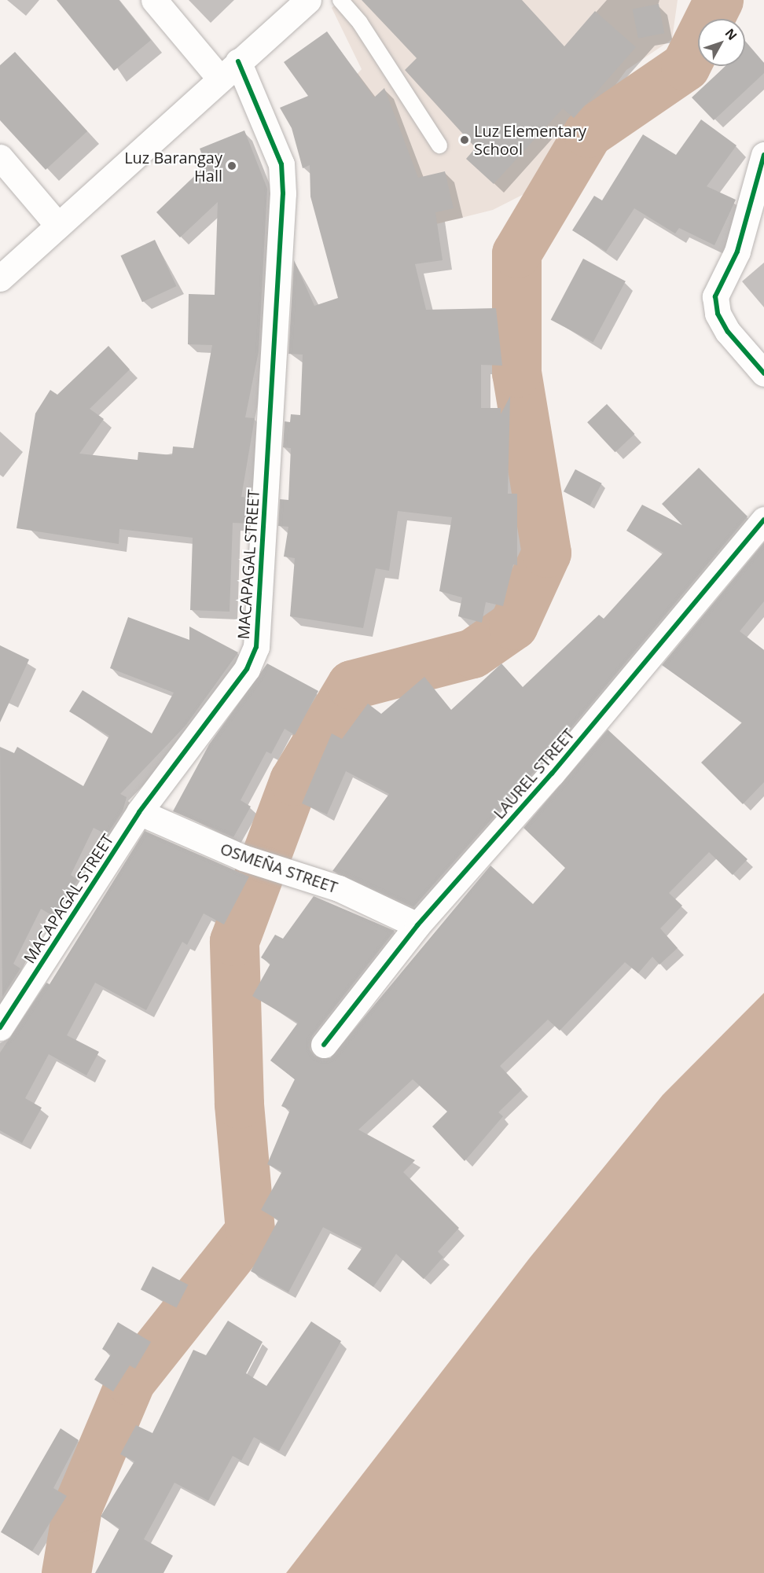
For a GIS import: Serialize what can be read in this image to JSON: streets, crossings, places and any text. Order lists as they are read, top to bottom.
{
  "streets": {
    "street": ["MACAPAGAL STREET", "LAUREL STREET", "OSMEÑA STREET"]
  },
  "crossings": [
    ["MACAPAGAL STREET", "OSMEÑA STREET"],
    ["LAUREL STREET", "OSMEÑA STREET"]
  ],
  "places": ["Luz Elementary School", "Luz Barangay Hall"],
  "north": "top right"
}
